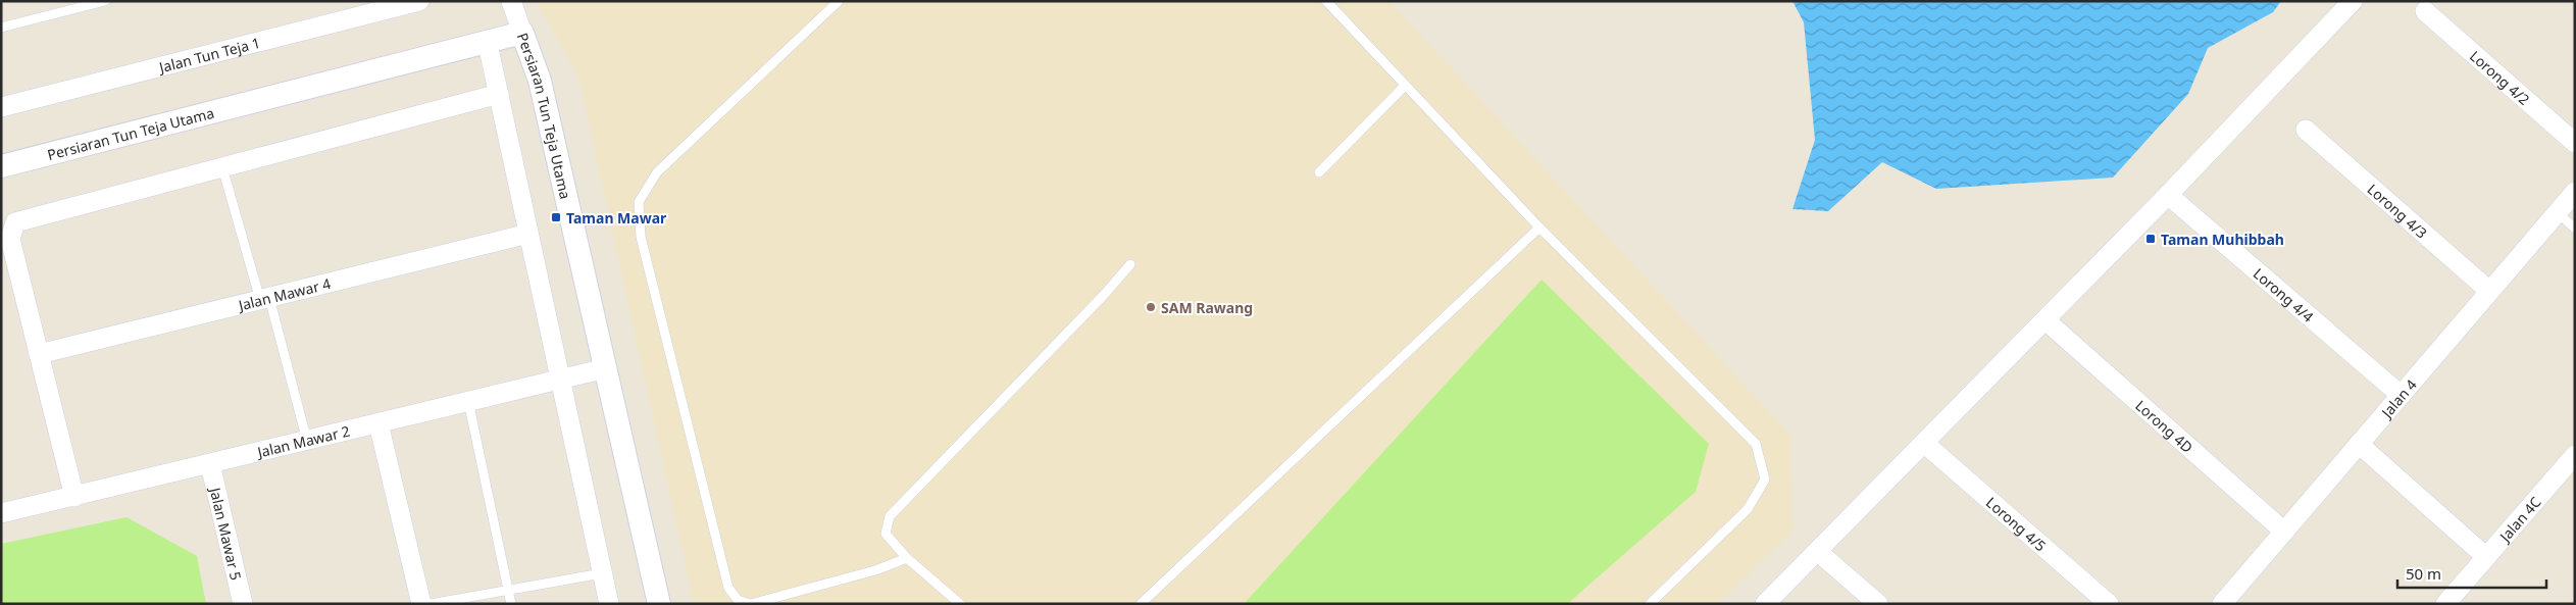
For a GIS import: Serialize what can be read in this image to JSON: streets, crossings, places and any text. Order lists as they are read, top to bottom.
{
  "streets": {
    "street": [
      "Jalan Tun Teja 1",
      "Lorong 4/2",
      "Persiaran Tun Teja Utama",
      "Lorong 4/3",
      "Jalan Mawar 4",
      "Lorong 4/4",
      "Jalan 4",
      "Lorong 4D",
      "Jalan Mawar 2",
      "Jalan 4C",
      "Lorong 4/5",
      "Jalan Mawar 5"
    ]
  },
  "crossings": [
    ["Persiaran Tun Teja Utama", "Jalan Mawar 2"],
    ["Lorong 4/3", "Jalan 4"],
    ["Lorong 4/4", "Jalan 4"],
    ["Jalan 4", "Lorong 4D"],
    ["Jalan Mawar 2", "Jalan Mawar 5"]
  ],
  "places": {
    "transit": ["Taman Mawar", "Taman Muhibbah"],
    "other": ["SAM Rawang"]
  },
  "scale_bar": "50 m"
}
